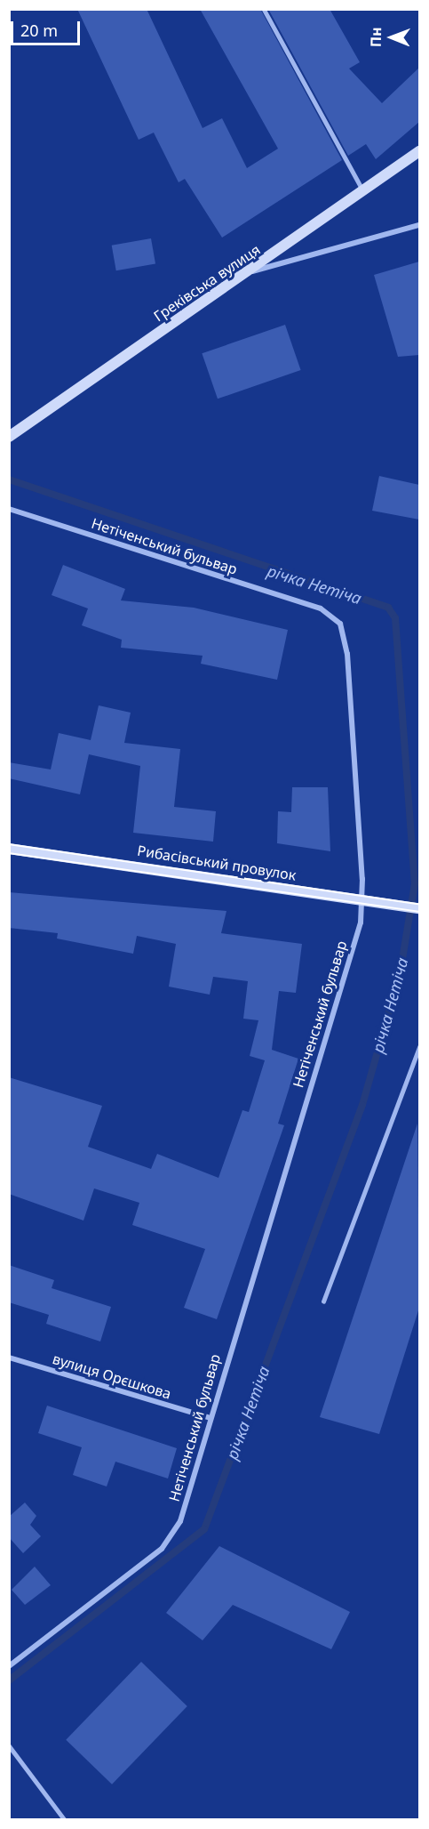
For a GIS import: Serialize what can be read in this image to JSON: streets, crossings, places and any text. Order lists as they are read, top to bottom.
{
  "streets": {
    "street": [
      "Греківська вулиця",
      "Нетіченський бульвар",
      "Рибасівський провулок",
      "вулиця Орєшкова"
    ]
  },
  "crossings": [
    ["Нетіченський бульвар", "Рибасівський провулок"],
    ["Нетіченський бульвар", "вулиця Орєшкова"]
  ],
  "water": ["річка Нетіча"],
  "scale_bar": "20 m",
  "north": "left"
}
